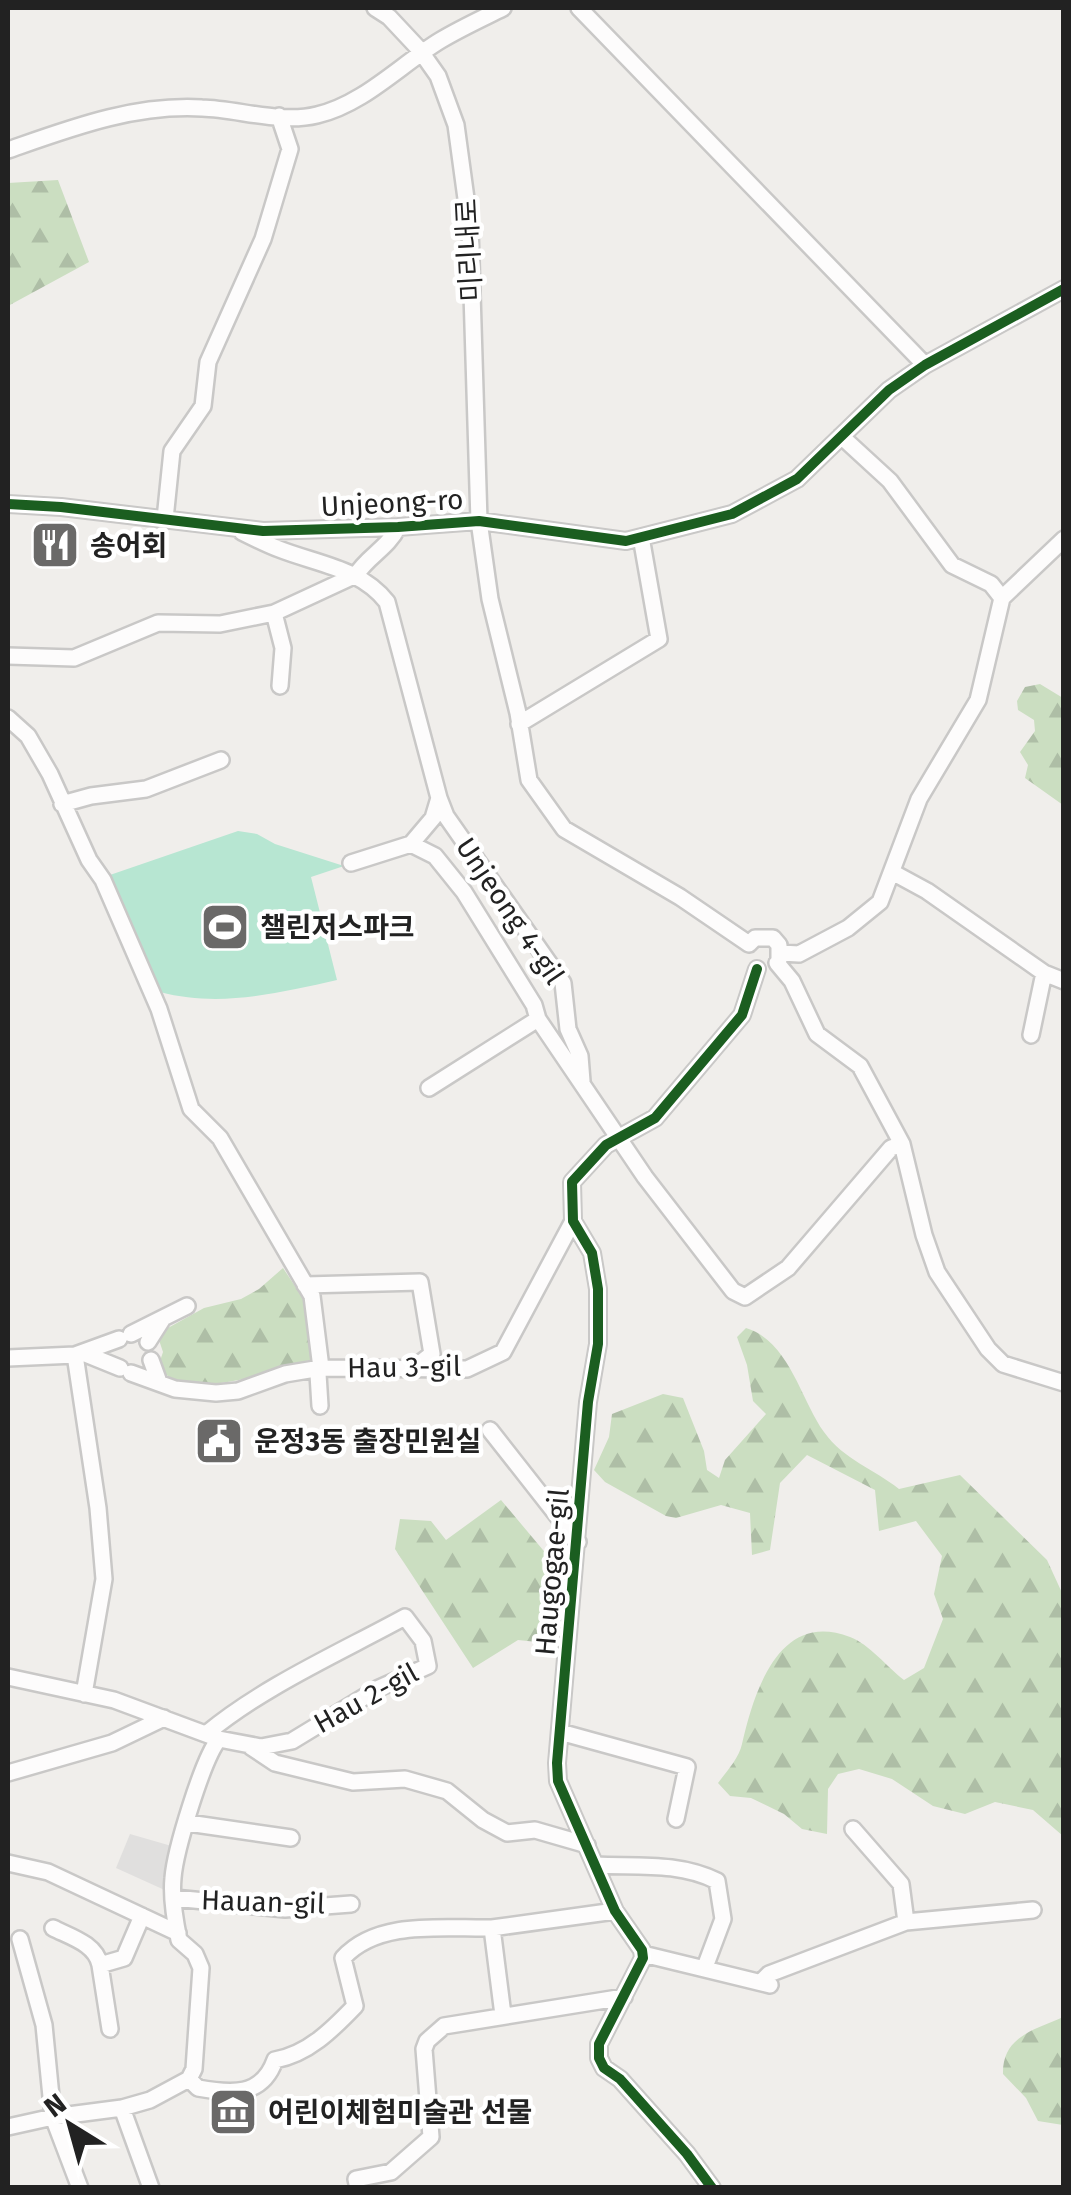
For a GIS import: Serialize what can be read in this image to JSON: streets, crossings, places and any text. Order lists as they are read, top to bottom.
{
  "streets": {
    "street": [
      "미리내로",
      "Unjeong-ro",
      "Unjeong 4-gil",
      "Hau 3-gil",
      "Haugogae-gil",
      "Hau 2-gil",
      "Hauan-gil"
    ]
  },
  "crossings": [
    ["미리내로", "Unjeong-ro"],
    ["Unjeong-ro", "Unjeong 4-gil"],
    ["Hau 3-gil", "Haugogae-gil"],
    ["Hau 2-gil", "Hauan-gil"]
  ],
  "places": {
    "restaurant": ["송어회"],
    "sports": ["챌린저스파크"],
    "public building": ["운정3동 출장민원실"],
    "museum": ["어린이체험미술관 선물"]
  },
  "north": "top left"
}
